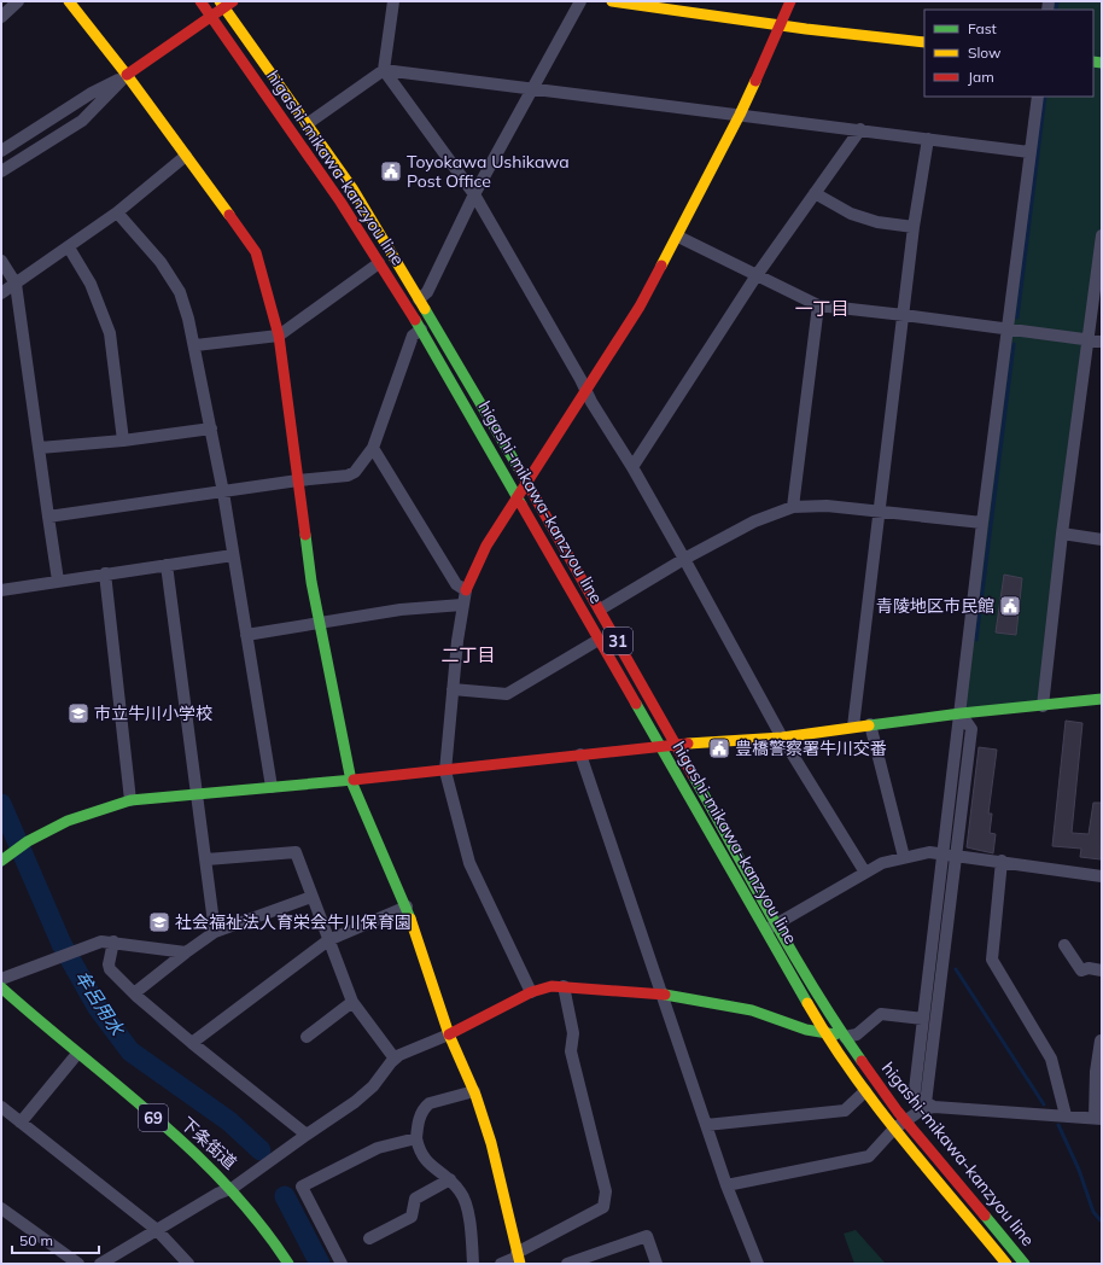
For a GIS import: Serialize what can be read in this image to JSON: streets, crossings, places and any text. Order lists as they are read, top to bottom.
{
  "streets": {
    "street": [
      "higashi-mikawa-kanzyou line",
      "31",
      "69",
      "下条街道"
    ]
  },
  "districts": ["一丁目", "二丁目"],
  "water": ["牟呂用水"],
  "places": {
    "public building": ["Toyokawa Ushikawa Post Office", "青陵地区市民館", "豊橋警察署牛川交番"],
    "school or university": ["市立牛川小学校", "社会福祉法人育栄会牛川保育園"]
  },
  "legend": ["Fast", "Slow", "Jam"],
  "scale_bar": "50 m"
}
